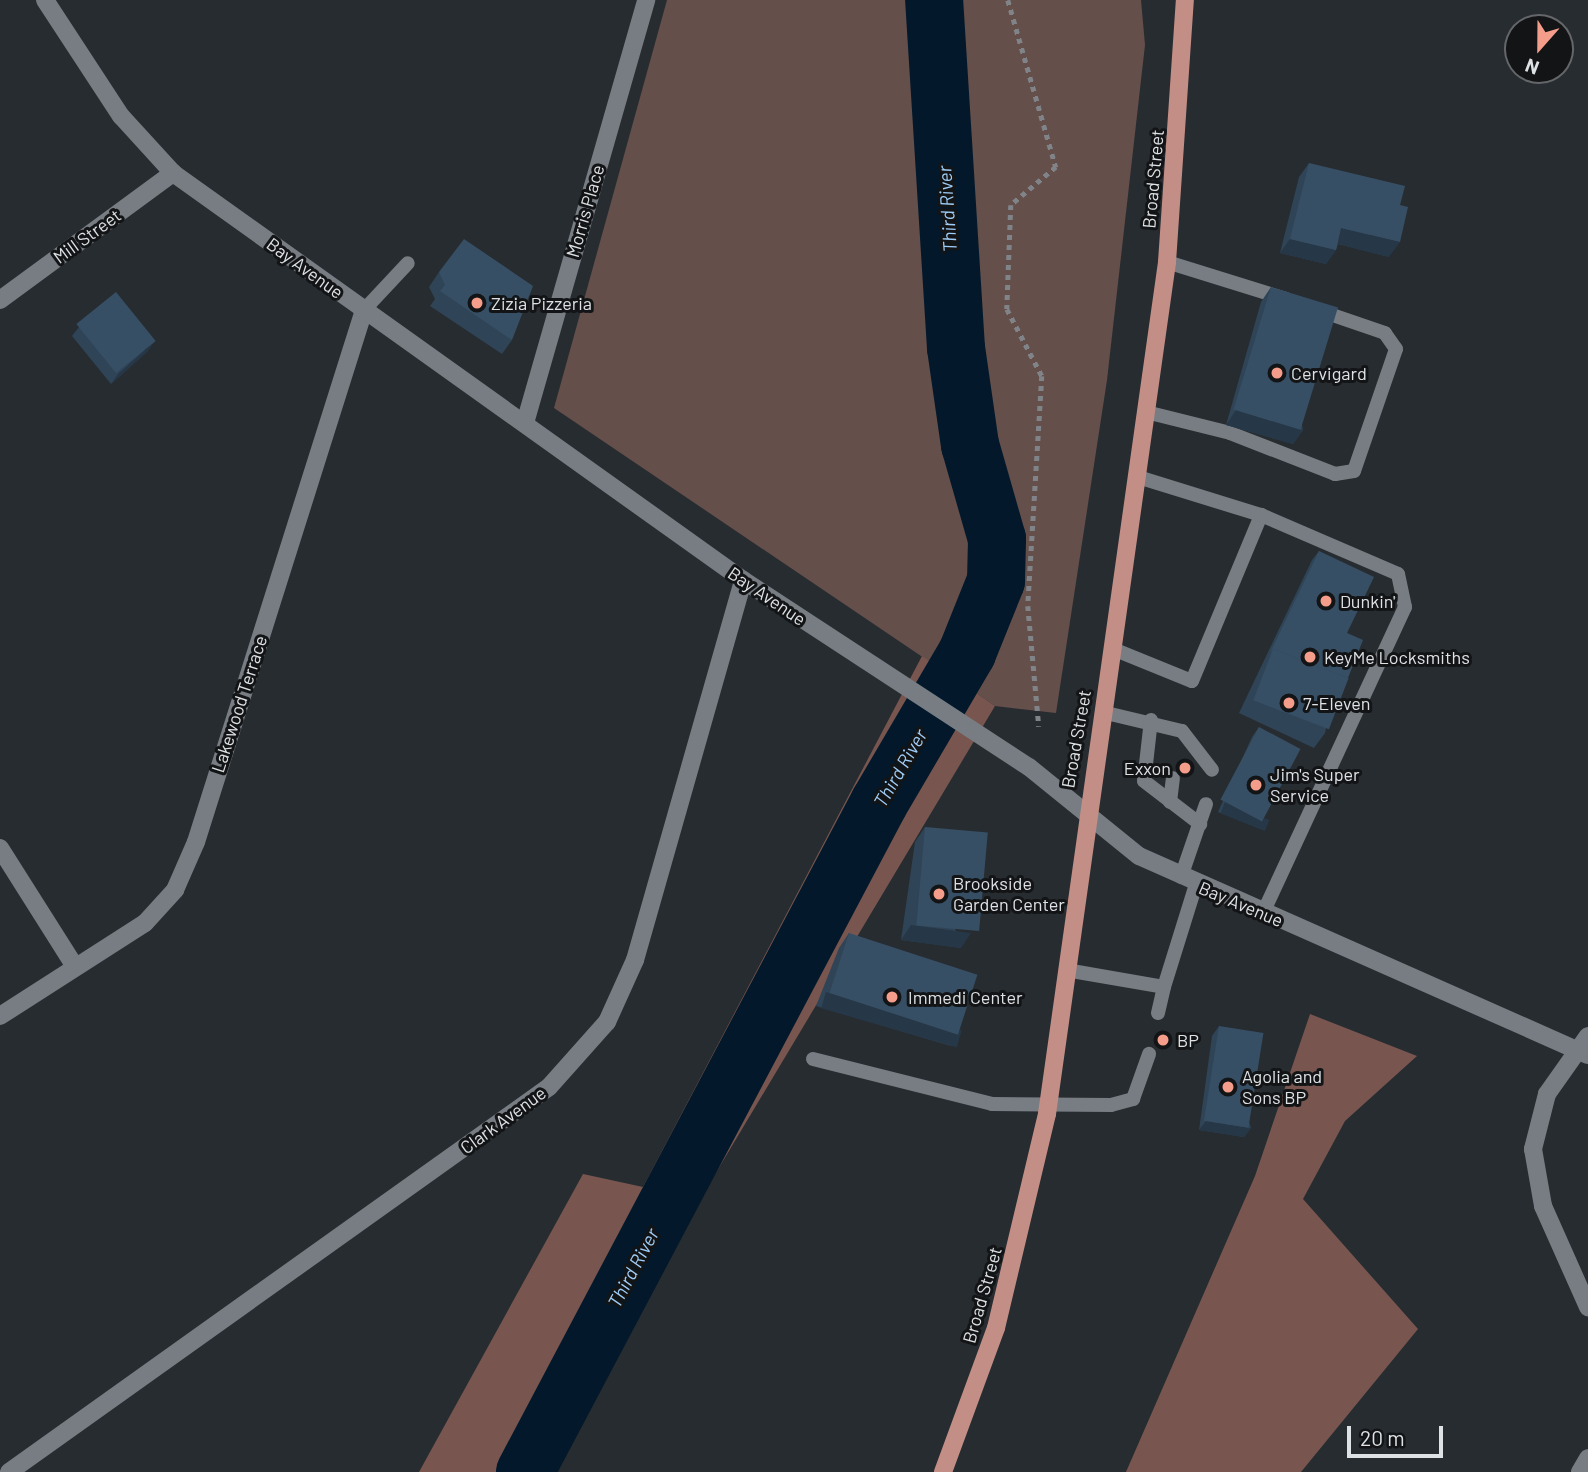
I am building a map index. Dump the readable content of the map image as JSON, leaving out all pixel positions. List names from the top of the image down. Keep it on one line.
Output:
{"streets":{"main road":["Broad Street"],"street":["Morris Place","Mill Street","Bay Avenue","Lakewood Terrace","Clark Avenue"]},"crossings":[["Broad Street","Bay Avenue"],["Morris Place","Bay Avenue"],["Mill Street","Bay Avenue"],["Bay Avenue","Lakewood Terrace"],["Bay Avenue","Clark Avenue"]],"water":["Third River"],"places":["Zizia Pizzeria","Cervigard","Dunkin'","KeyMe Locksmiths","7-Eleven","Exxon","Jim's Super Service","Brookside Garden Center","Immedi Center","BP","Agolia and Sons BP"],"scale_bar":"20 m","north":"bottom"}
